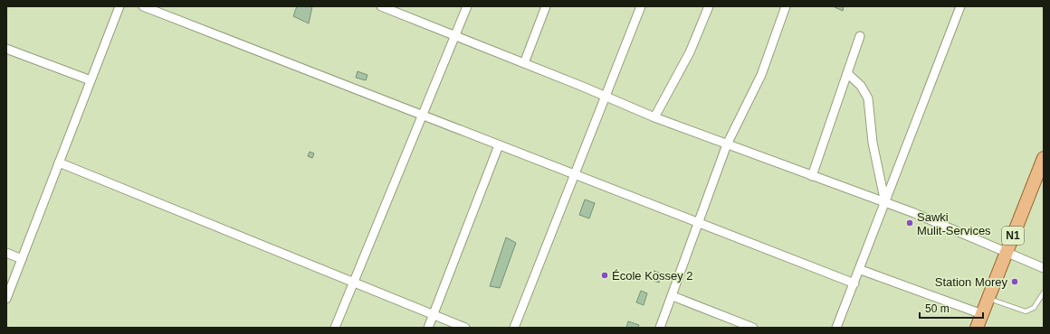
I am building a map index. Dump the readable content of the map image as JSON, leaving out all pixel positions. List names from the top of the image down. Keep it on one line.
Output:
{"streets":{"main road":["N1"]},"places":["Sawki Mulit-Services","École Kossey 2","Station Morey"],"scale_bar":"50 m"}
